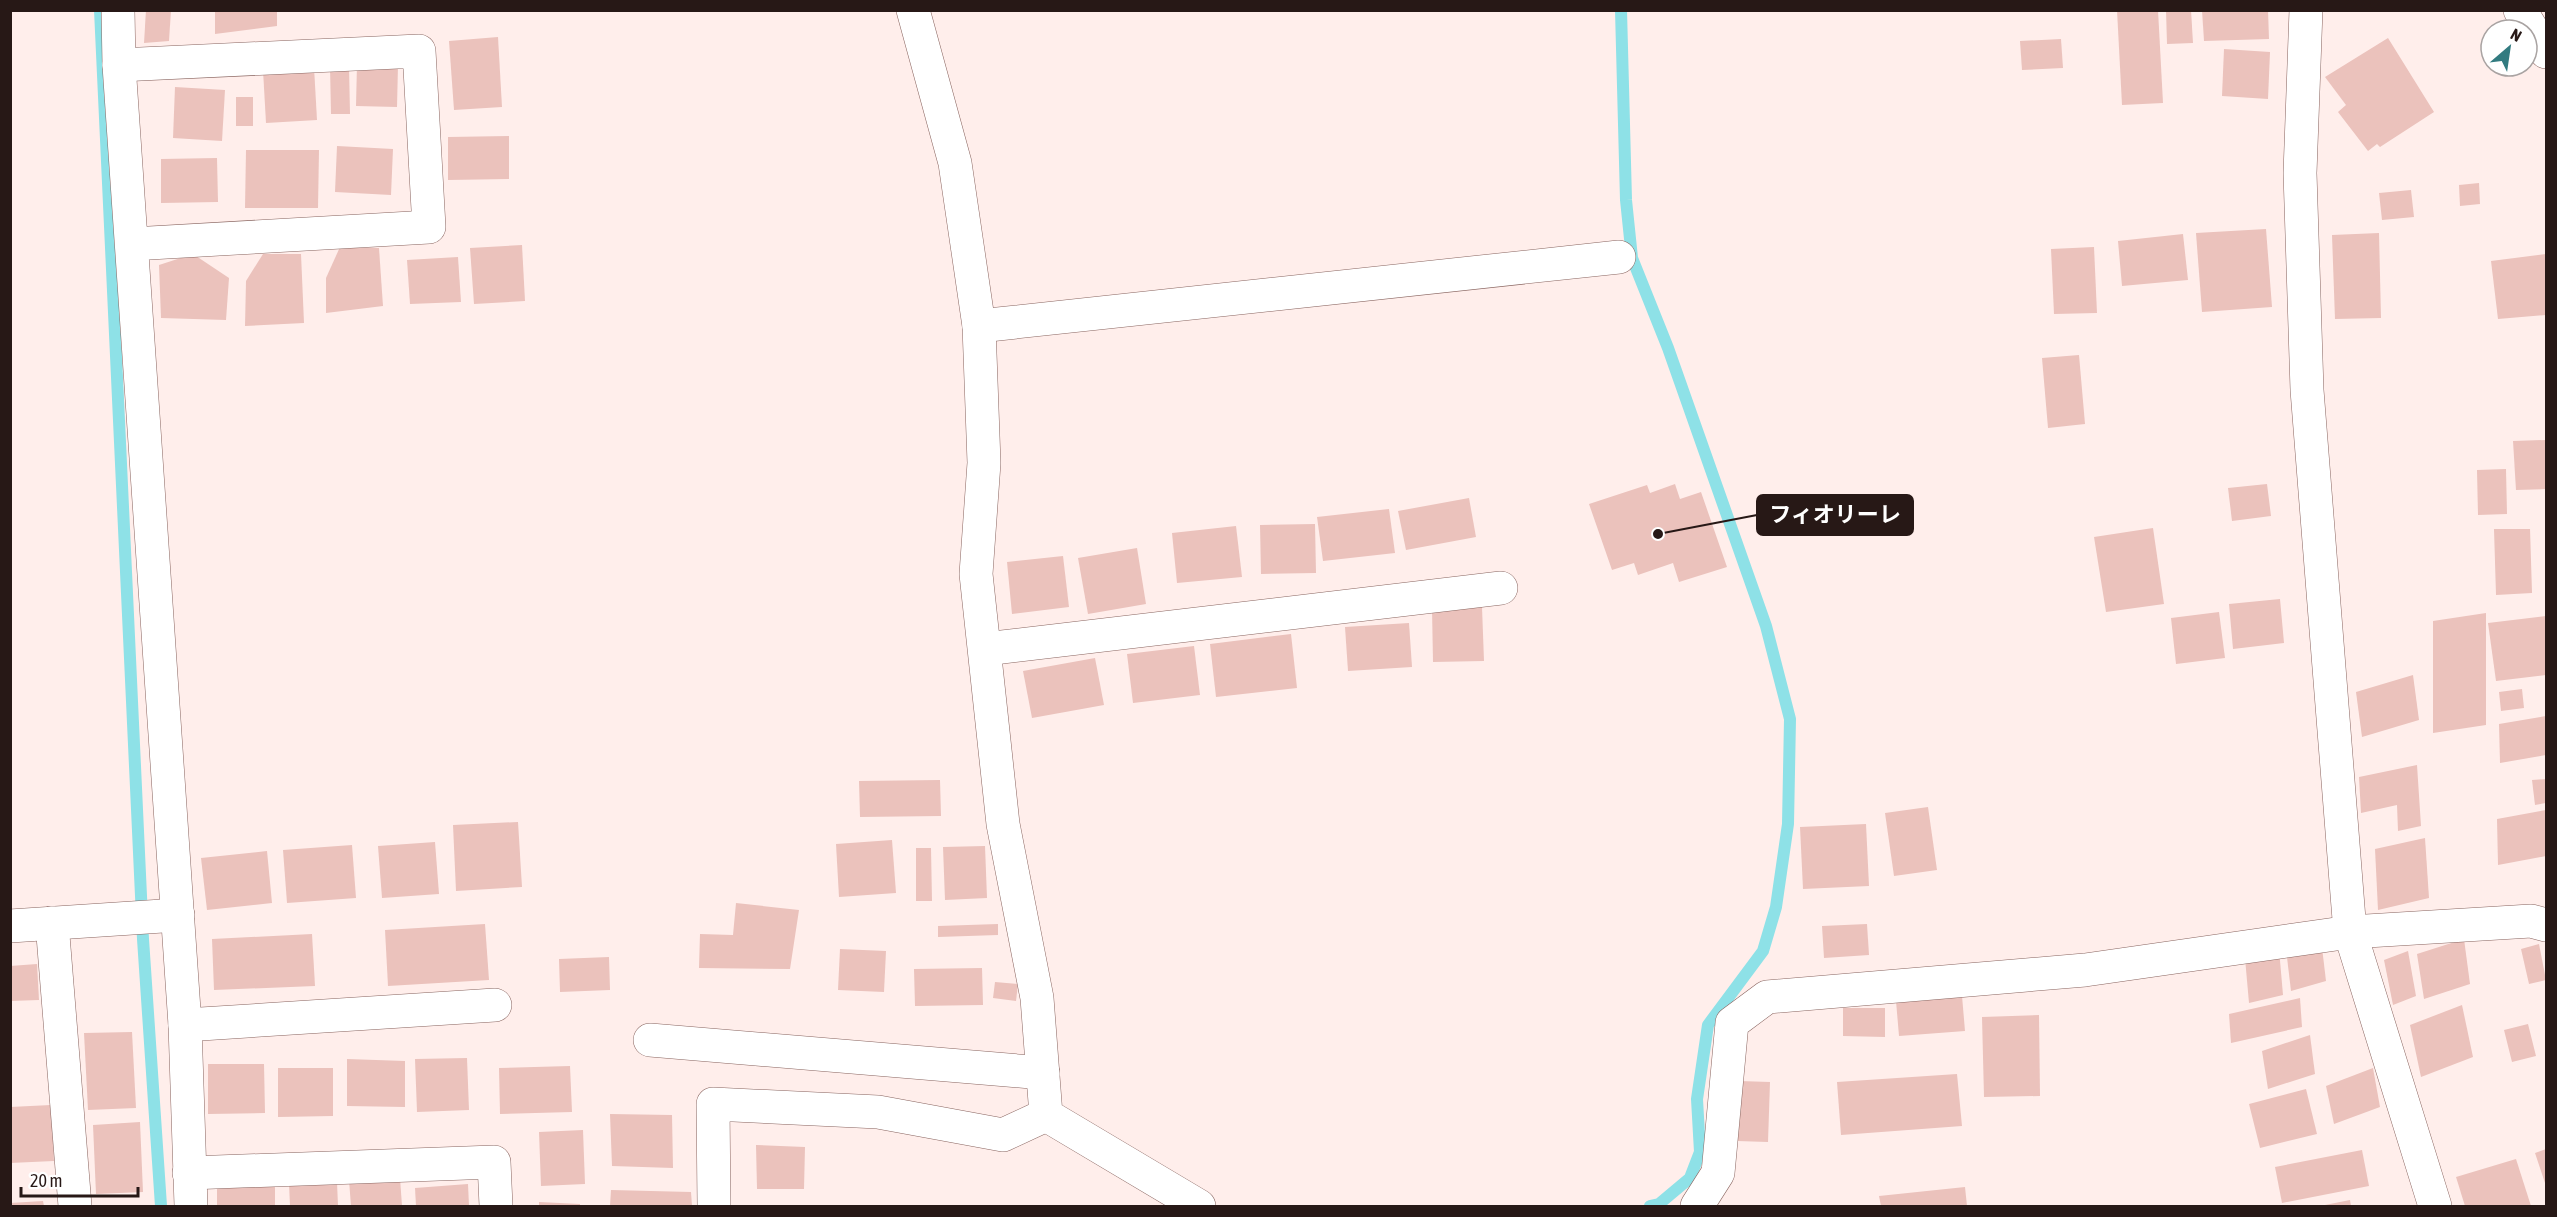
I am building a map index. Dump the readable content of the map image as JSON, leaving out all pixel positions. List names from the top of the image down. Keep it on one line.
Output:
{"places":["フィオリーレ"],"scale_bar":"20 m","north":"top right"}
